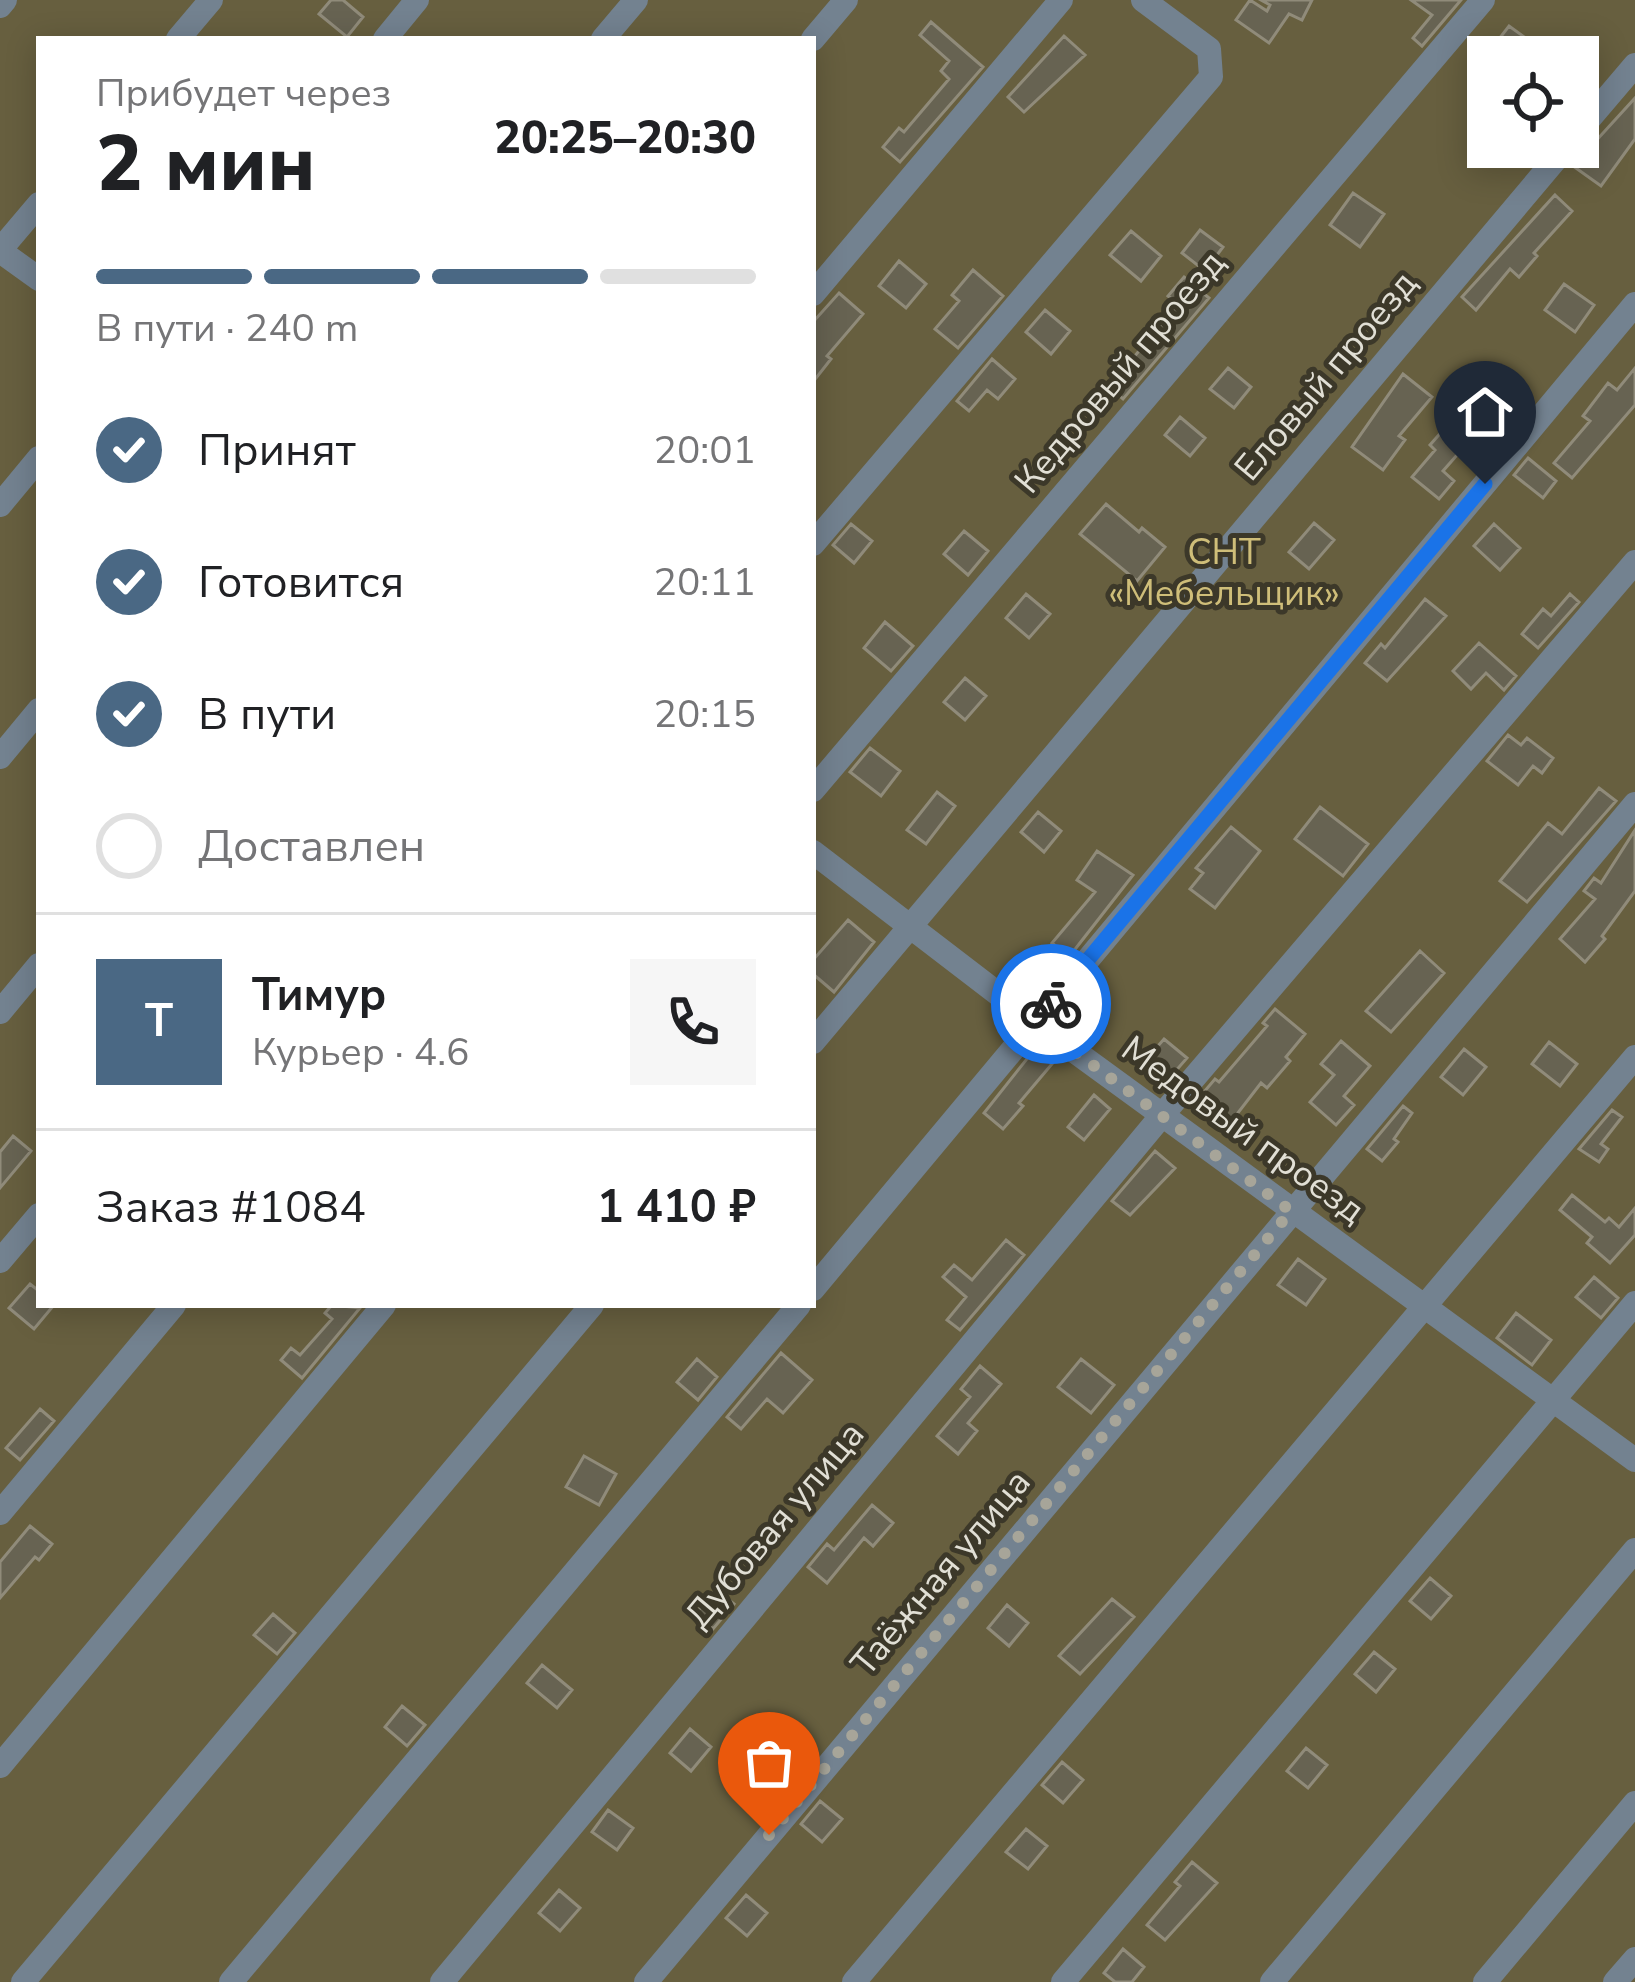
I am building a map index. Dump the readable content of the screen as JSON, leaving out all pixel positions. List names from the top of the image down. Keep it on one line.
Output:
{"streets":{"street":["Кедровый проезд","Еловый проезд","Медовый проезд","Дубовая улица","Таёжная улица"]},"crossings":[["Еловый проезд","Медовый проезд"],["Медовый проезд","Дубовая улица"],["Медовый проезд","Таёжная улица"]],"parks":["СНТ «Мебельщик»"],"page":{"heading":["2 мин","Прибудет через","20:25–20:30"],"panel":["Тимур","Курьер · 4.6","Заказ #1084","1 410 ₽"],"bar":"В пути · 240 m","list":[["Принят","20:01"],["Готовится","20:11"],["В пути","20:15"],"Доставлен"],"round":"Т"}}
